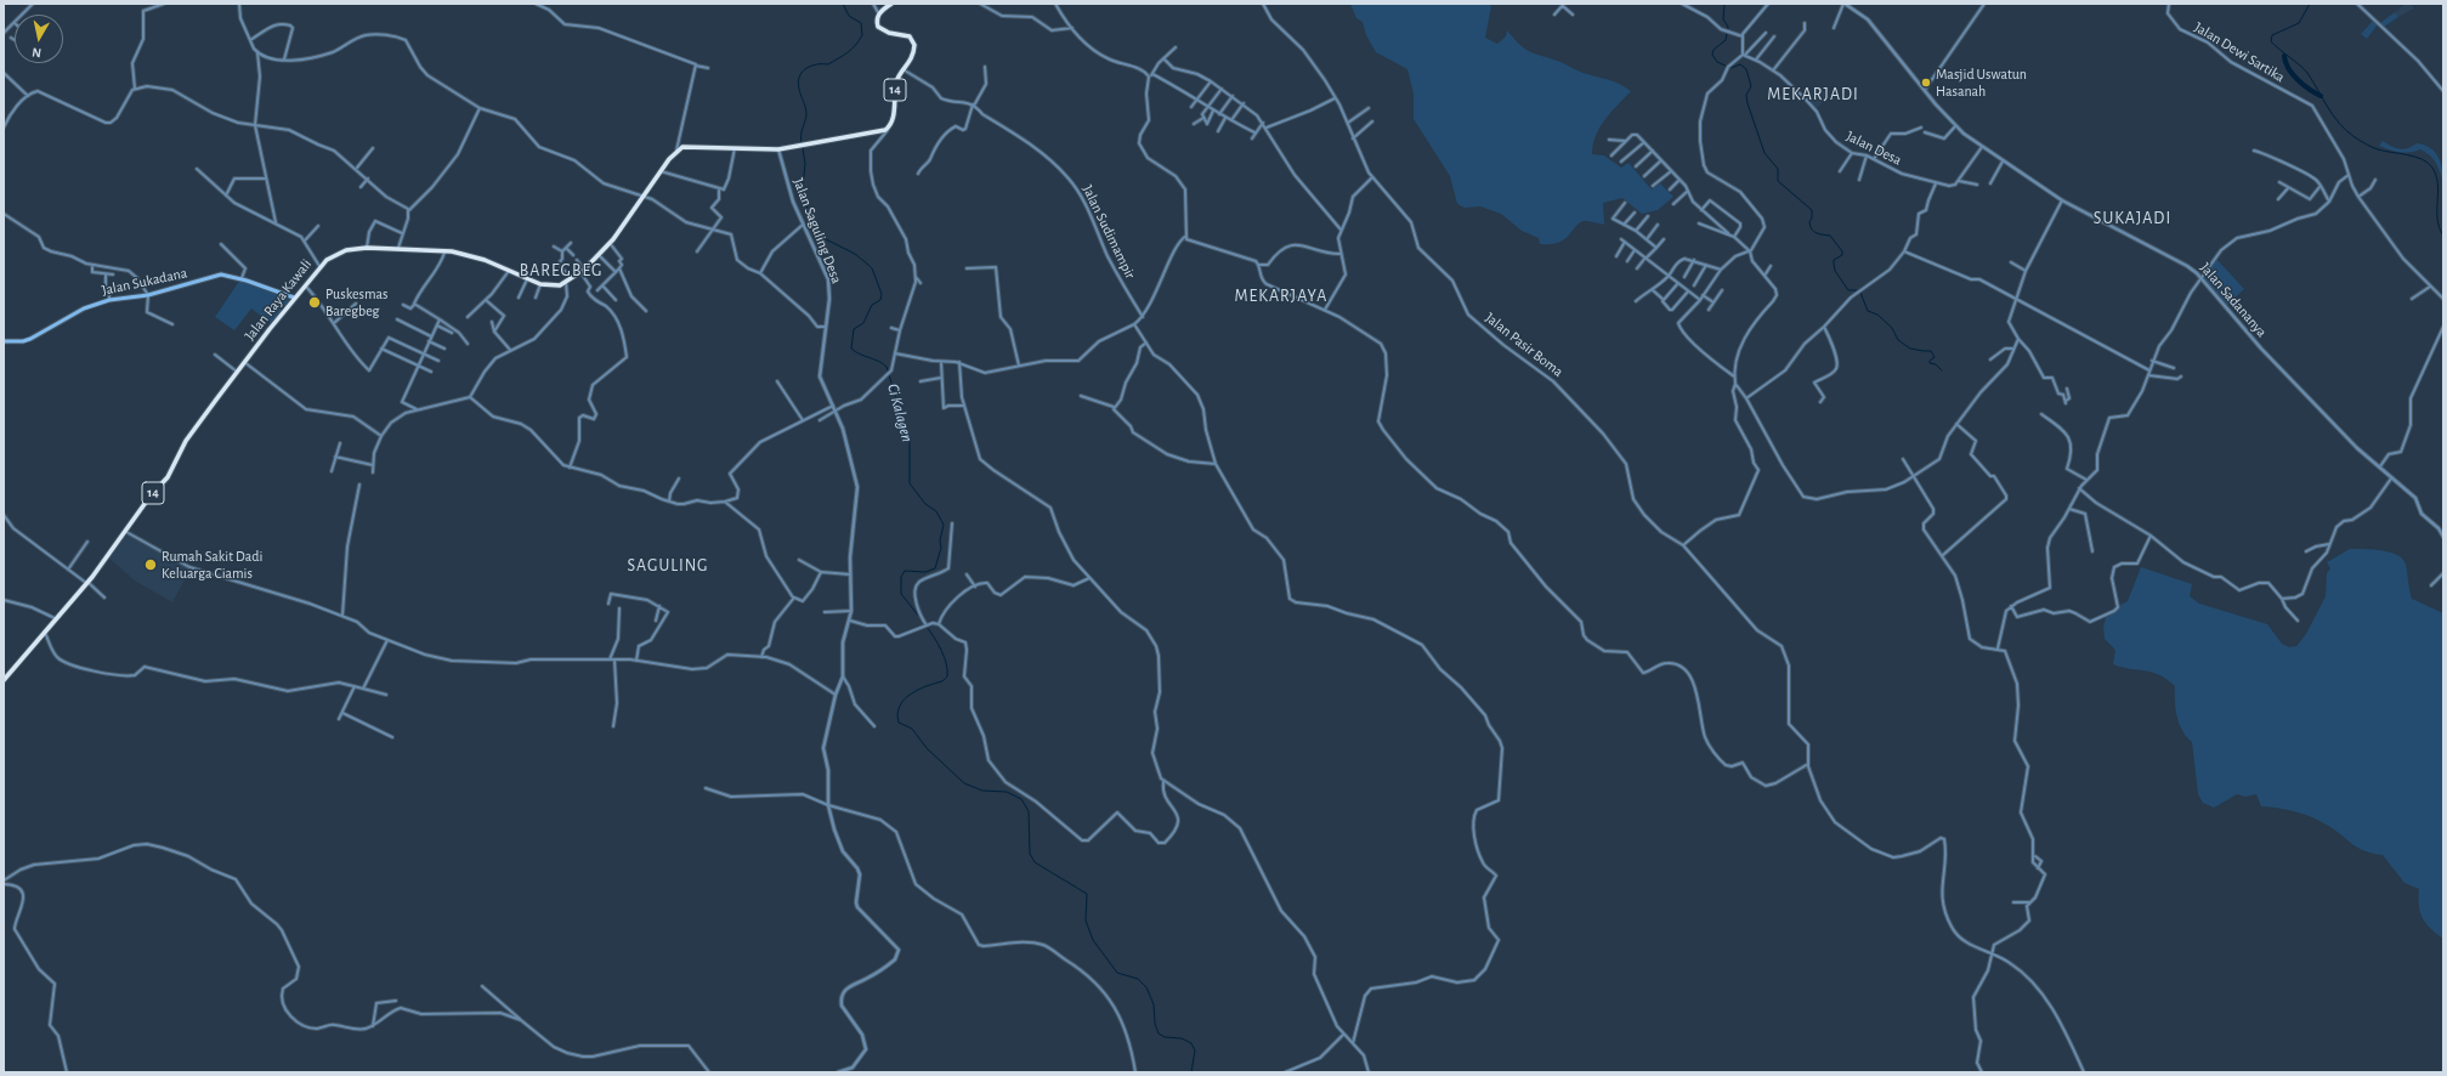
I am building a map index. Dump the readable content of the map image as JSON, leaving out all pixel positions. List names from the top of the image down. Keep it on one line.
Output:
{"streets":{"highway":["14","Jalan Raya Kawali"],"main road":["Jalan Sukadana"],"street":["Jalan Dewi Sartika","Jalan Desa","Jalan Saguling Desa","Jalan Sudimampir","Jalan Sadananya","Jalan Pasir Boma"]},"crossings":[["14","Jalan Saguling Desa"],["14","Jalan Sudimampir"],["Jalan Sukadana","Jalan Raya Kawali"]],"districts":["MEKARJADI","SUKAJADI","BAREGBEG","MEKARJAYA","SAGULING"],"water":["Ci Kalagen"],"places":["Masjid Uswatun Hasanah","Puskesmas Baregbeg","Rumah Sakit Dadi Keluarga Ciamis"],"north":"bottom"}
